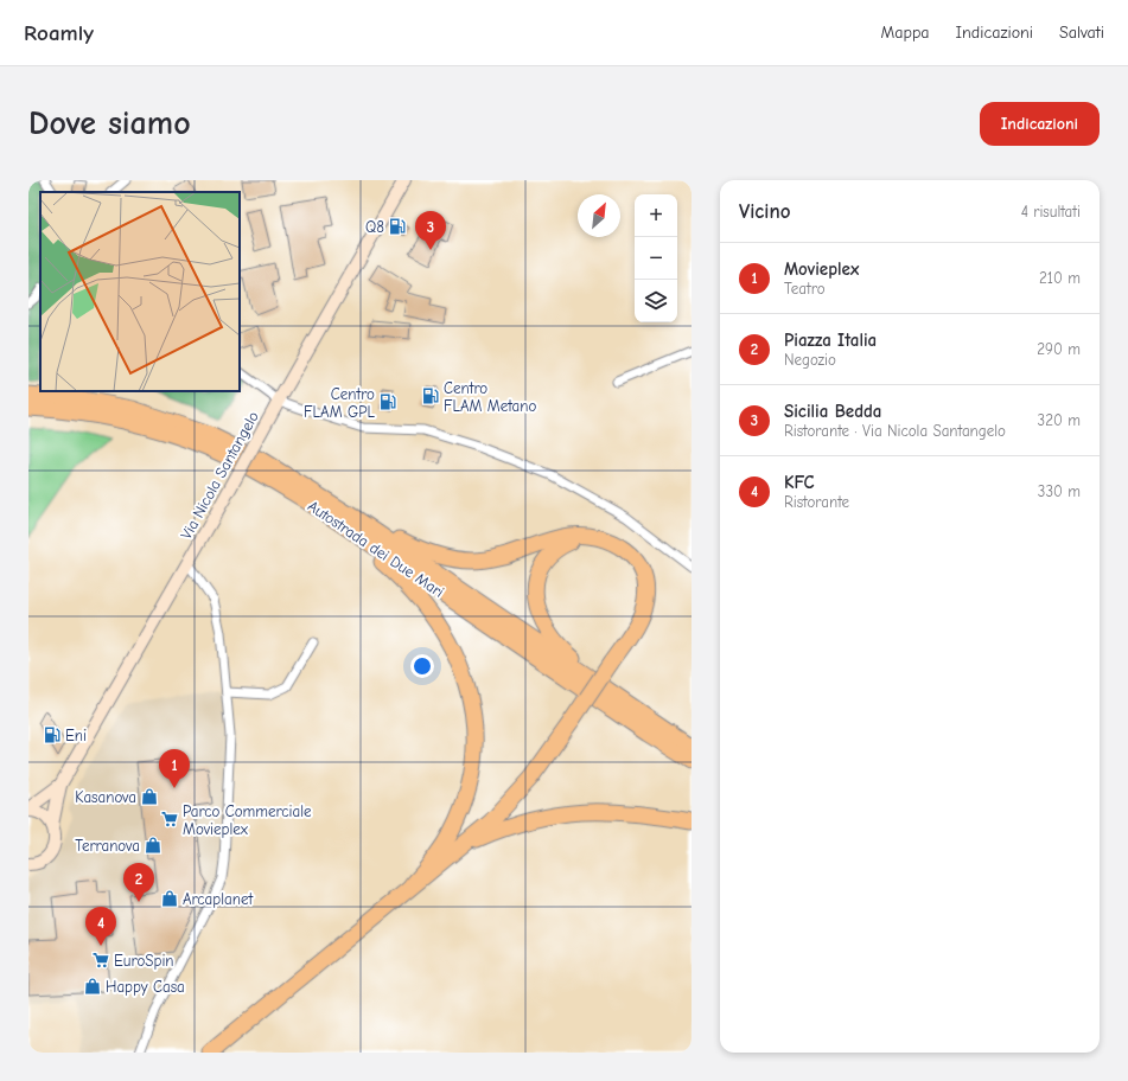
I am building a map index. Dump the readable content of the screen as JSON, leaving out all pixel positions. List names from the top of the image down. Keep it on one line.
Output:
{"streets":{"highway":["Autostrada dei Due Mari"],"main road":["Via Nicola Santangelo"]},"places":{"fuel station":["Q8","Centro FLAM Metano","Centro FLAM GPL","Eni"],"shop":["Kasanova","Terranova","Arcaplanet","Happy Casa"],"supermarket":["Parco Commerciale Movieplex","EuroSpin"]},"north":"top right","page":{"header":"Roamly","nav":["Mappa","Indicazioni","Salvati"],"buttons":"Indicazioni","title":"Dove siamo","heading":["Vicino","4 risultati"],"map_buttons":["+","−"],"pins":["3","1","2","4"],"list":[{"mark":"1","name":"Movieplex","note":"Teatro","value":"210 m"},{"mark":"2","name":"Piazza Italia","note":"Negozio","value":"290 m"},{"mark":"3","name":"Sicilia Bedda","note":"Ristorante · Via Nicola Santangelo","value":"320 m"},{"mark":"4","name":"KFC","note":"Ristorante","value":"330 m"}]}}
